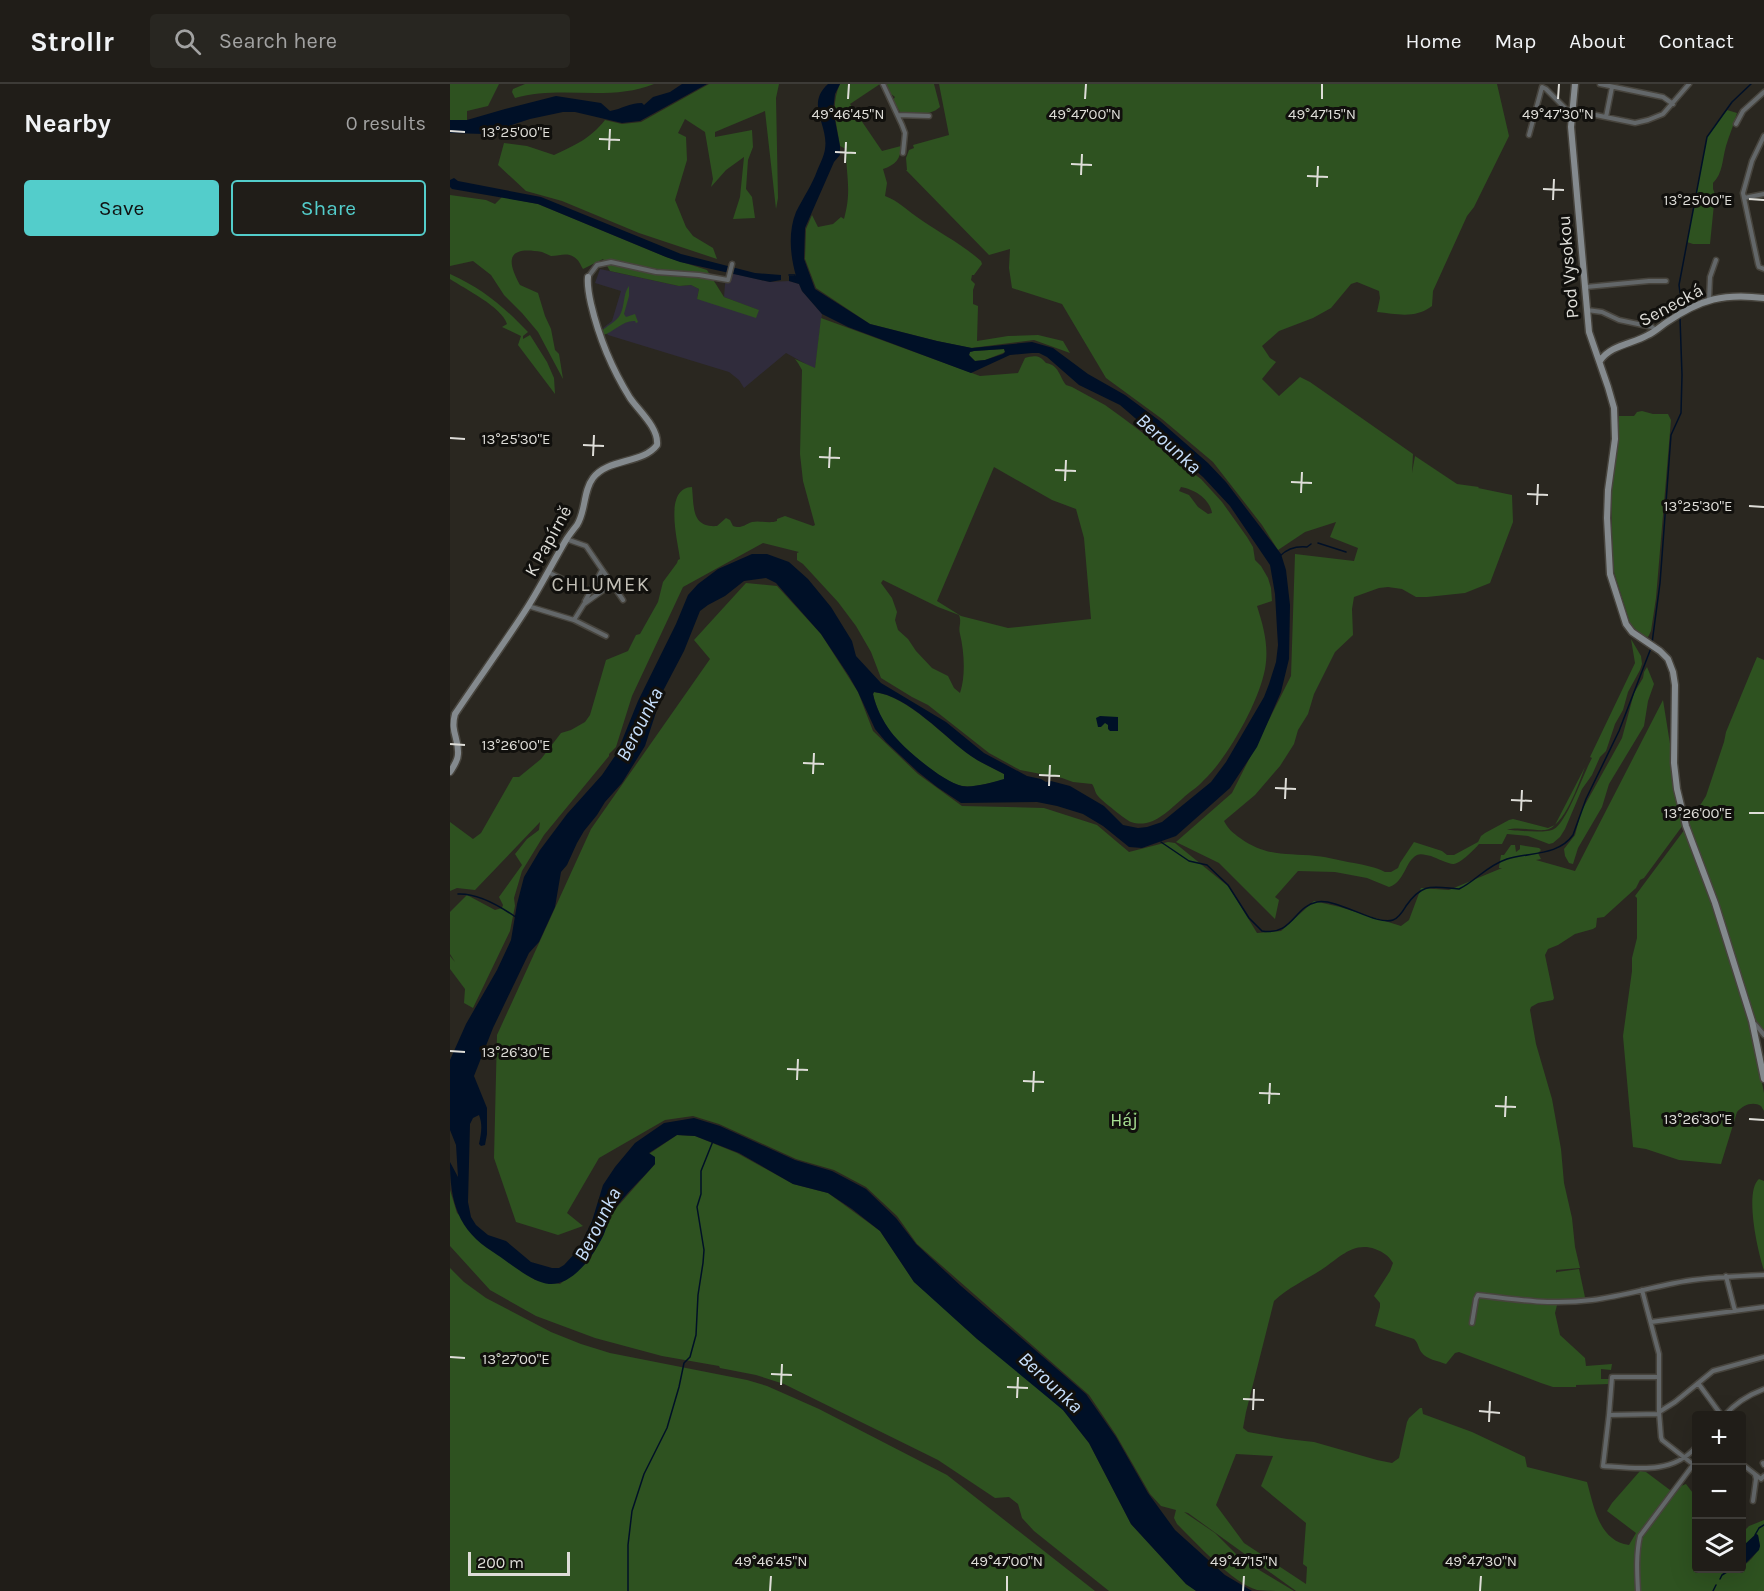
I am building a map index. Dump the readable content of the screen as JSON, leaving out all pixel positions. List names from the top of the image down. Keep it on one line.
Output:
{"streets":{"street":["Pod Vysokou","Senecká","K Papírně"]},"crossings":[["Pod Vysokou","Senecká"]],"districts":["CHLUMEK"],"water":["Berounka"],"parks":["Háj"],"scale_bar":"200 m","page":{"header":"Strollr","search":"Search here","nav":["Home","Map","About","Contact"],"heading":["Nearby","0 results"],"buttons":["Save","Share"],"map_buttons":["+","−"],"scale":"200 m"},"coordinates":["49°46'45\"N","49°47'00\"N","49°47'15\"N","49°47'30\"N","13°25'00\"E","13°25'30\"E","13°26'00\"E","13°26'30\"E","13°27'00\"E"]}
